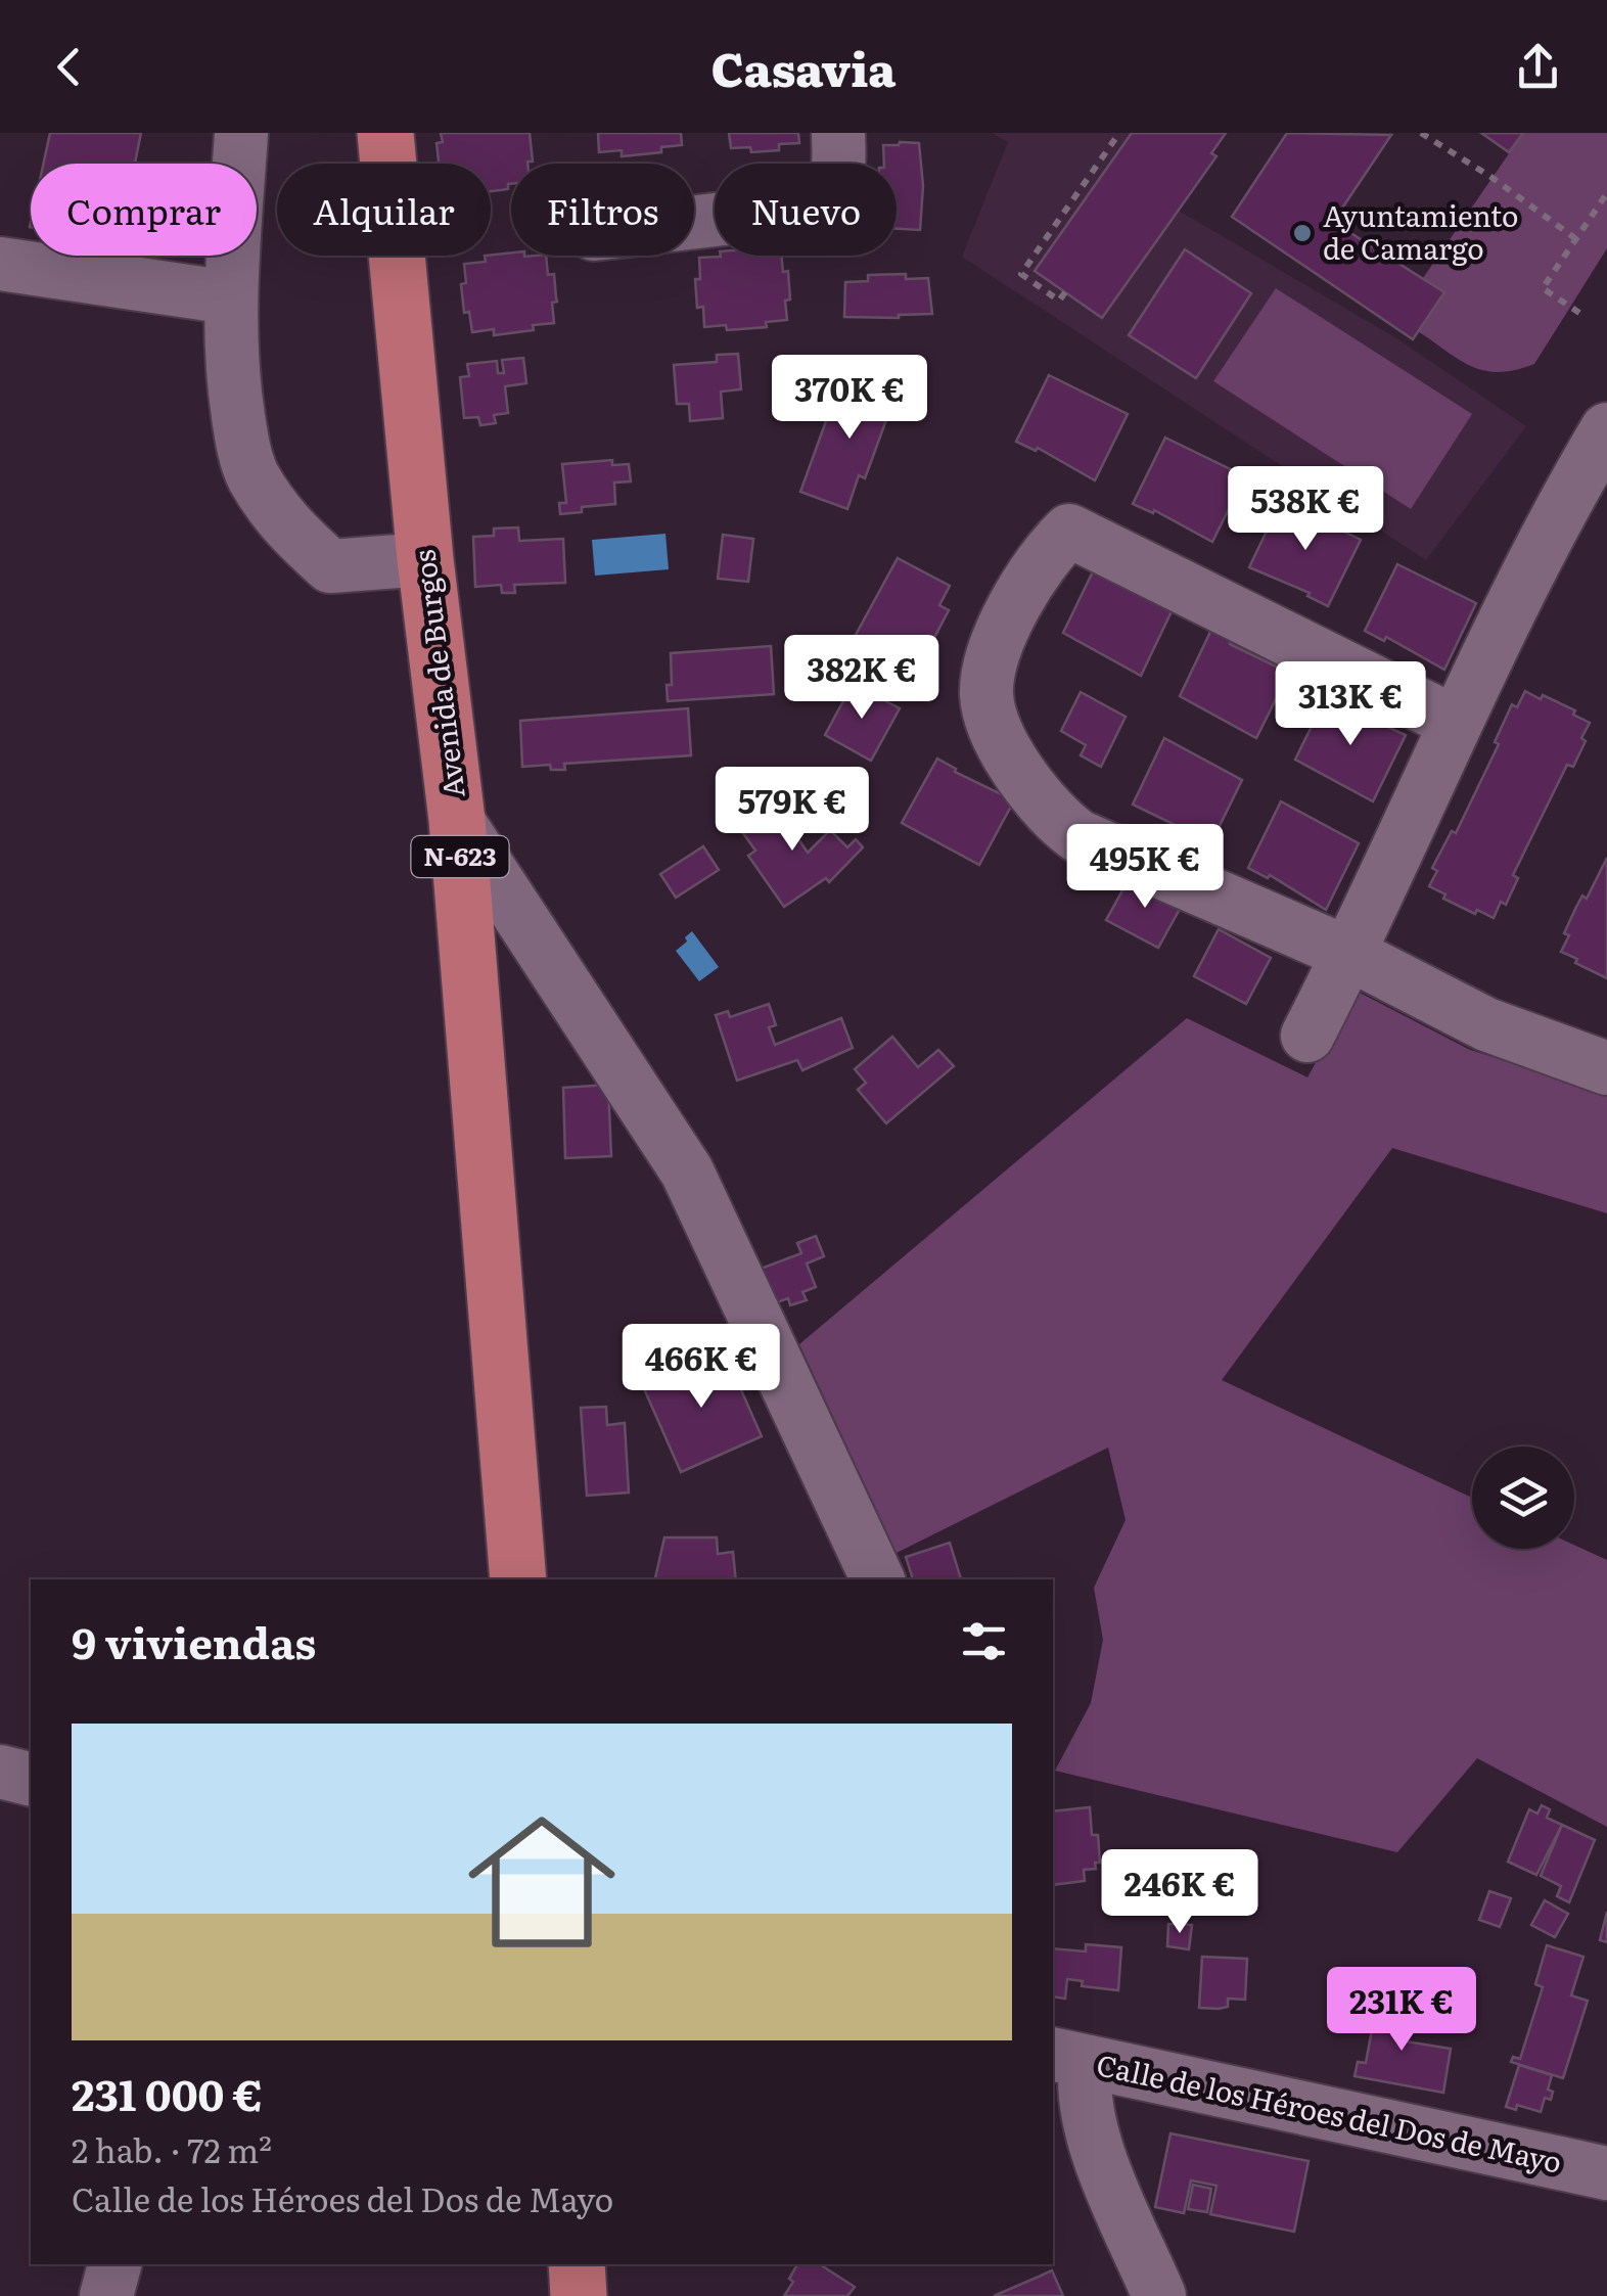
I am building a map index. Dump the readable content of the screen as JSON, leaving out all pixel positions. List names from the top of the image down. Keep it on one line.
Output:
{"streets":{"highway":["Avenida de Burgos","N-623"],"street":["Calle de los Héroes del Dos de Mayo"]},"places":["Ayuntamiento de Camargo"],"page":{"header":"Casavia","chip":["Comprar","Alquilar","Filtros","Nuevo"],"price":["370K €","538K €","382K €","313K €","579K €","495K €","466K €","246K €","231K €"],"heading":"9 viviendas","list":[{"name":"231 000 €","note":"2 hab. · 72 m² · Calle de los Héroes del Dos de Mayo"}]}}
